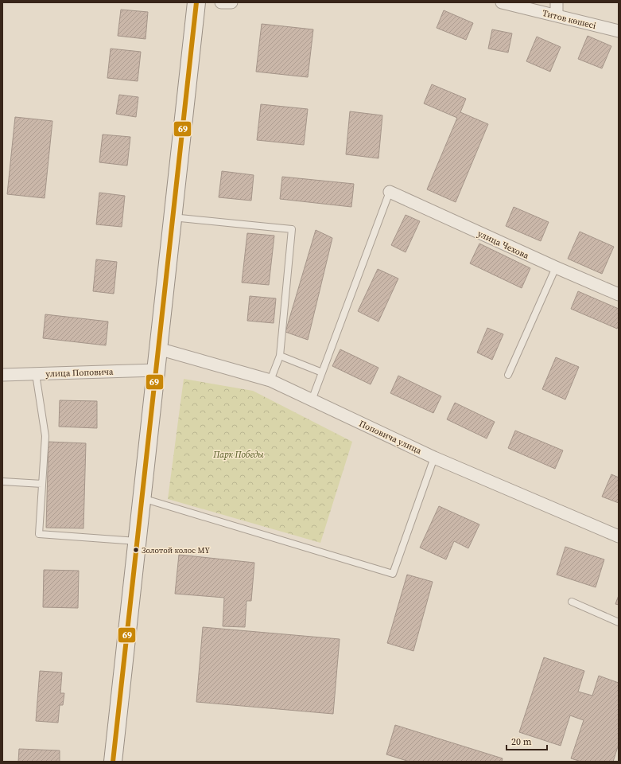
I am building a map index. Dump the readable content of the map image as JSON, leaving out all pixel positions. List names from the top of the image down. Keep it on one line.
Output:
{"streets":{"street":["Титов көшесі","улица Чехова","улица Поповича","Поповича улица"]},"parks":["Парк Победы"],"places":["Золотой колос МҮ"],"lines":["transit line 69"],"scale_bar":"20 m"}
